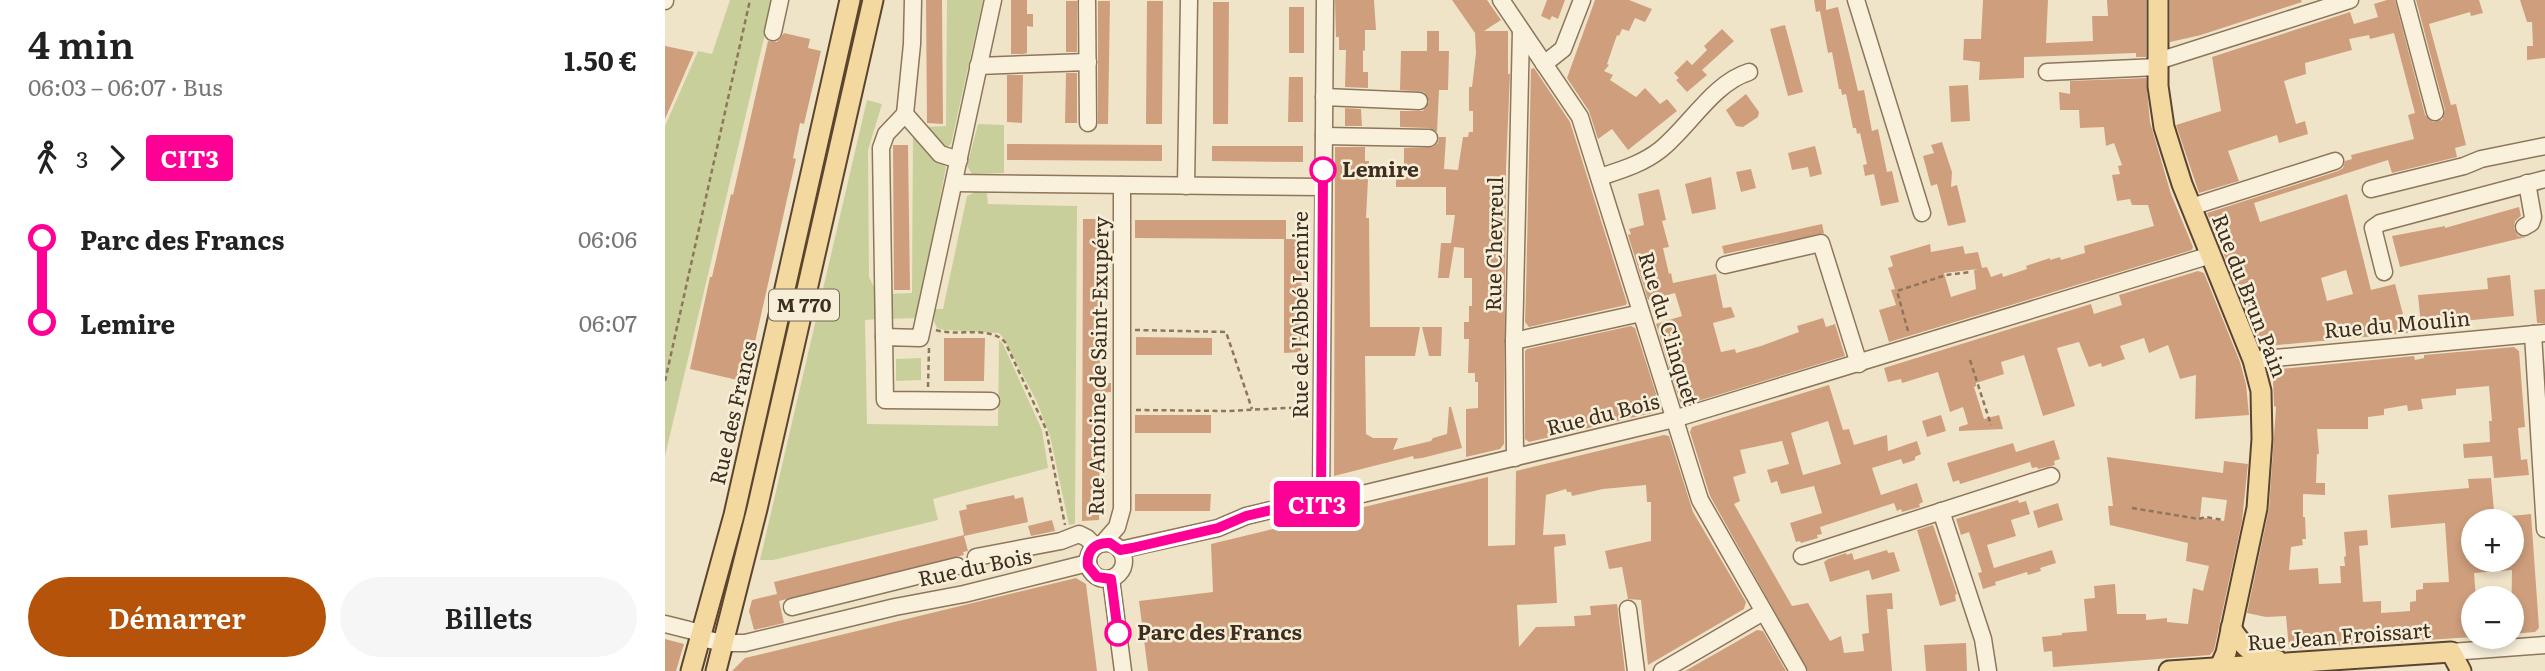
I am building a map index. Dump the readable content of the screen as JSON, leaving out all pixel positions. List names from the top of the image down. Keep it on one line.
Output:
{"streets":{"main road":["Rue du Brun Pain","M 770","Rue des Francs","Rue Jean Froissart"],"street":["Rue Chevreul","Rue de l'Abbé Lemire","Rue du Moulin","Rue du Clinquet","Rue Antoine de Saint-Exupéry","Rue du Bois"]},"crossings":[["Rue Chevreul","Rue du Clinquet"],["Rue Chevreul","Rue du Bois"],["Rue du Brun Pain","Rue du Moulin"],["Rue du Brun Pain","Rue du Bois"],["Rue du Brun Pain","Rue Jean Froissart"],["Rue de l'Abbé Lemire","Rue du Bois"],["Rue du Clinquet","Rue du Bois"],["Rue Antoine de Saint-Exupéry","Rue du Bois"],["Rue des Francs","Rue du Bois"]],"places":["Lemire","Parc des Francs"],"lines":["bus line CIT3"],"page":{"heading":["4 min","06:03 – 06:07 · Bus","1.50 €"],"on_map":"CIT3","legs":["3","CIT3"],"list":[{"name":"Parc des Francs","value":"06:06"},{"name":"Lemire","value":"06:07"}],"map_buttons":["+","−"],"buttons":["Démarrer","Billets"]}}
